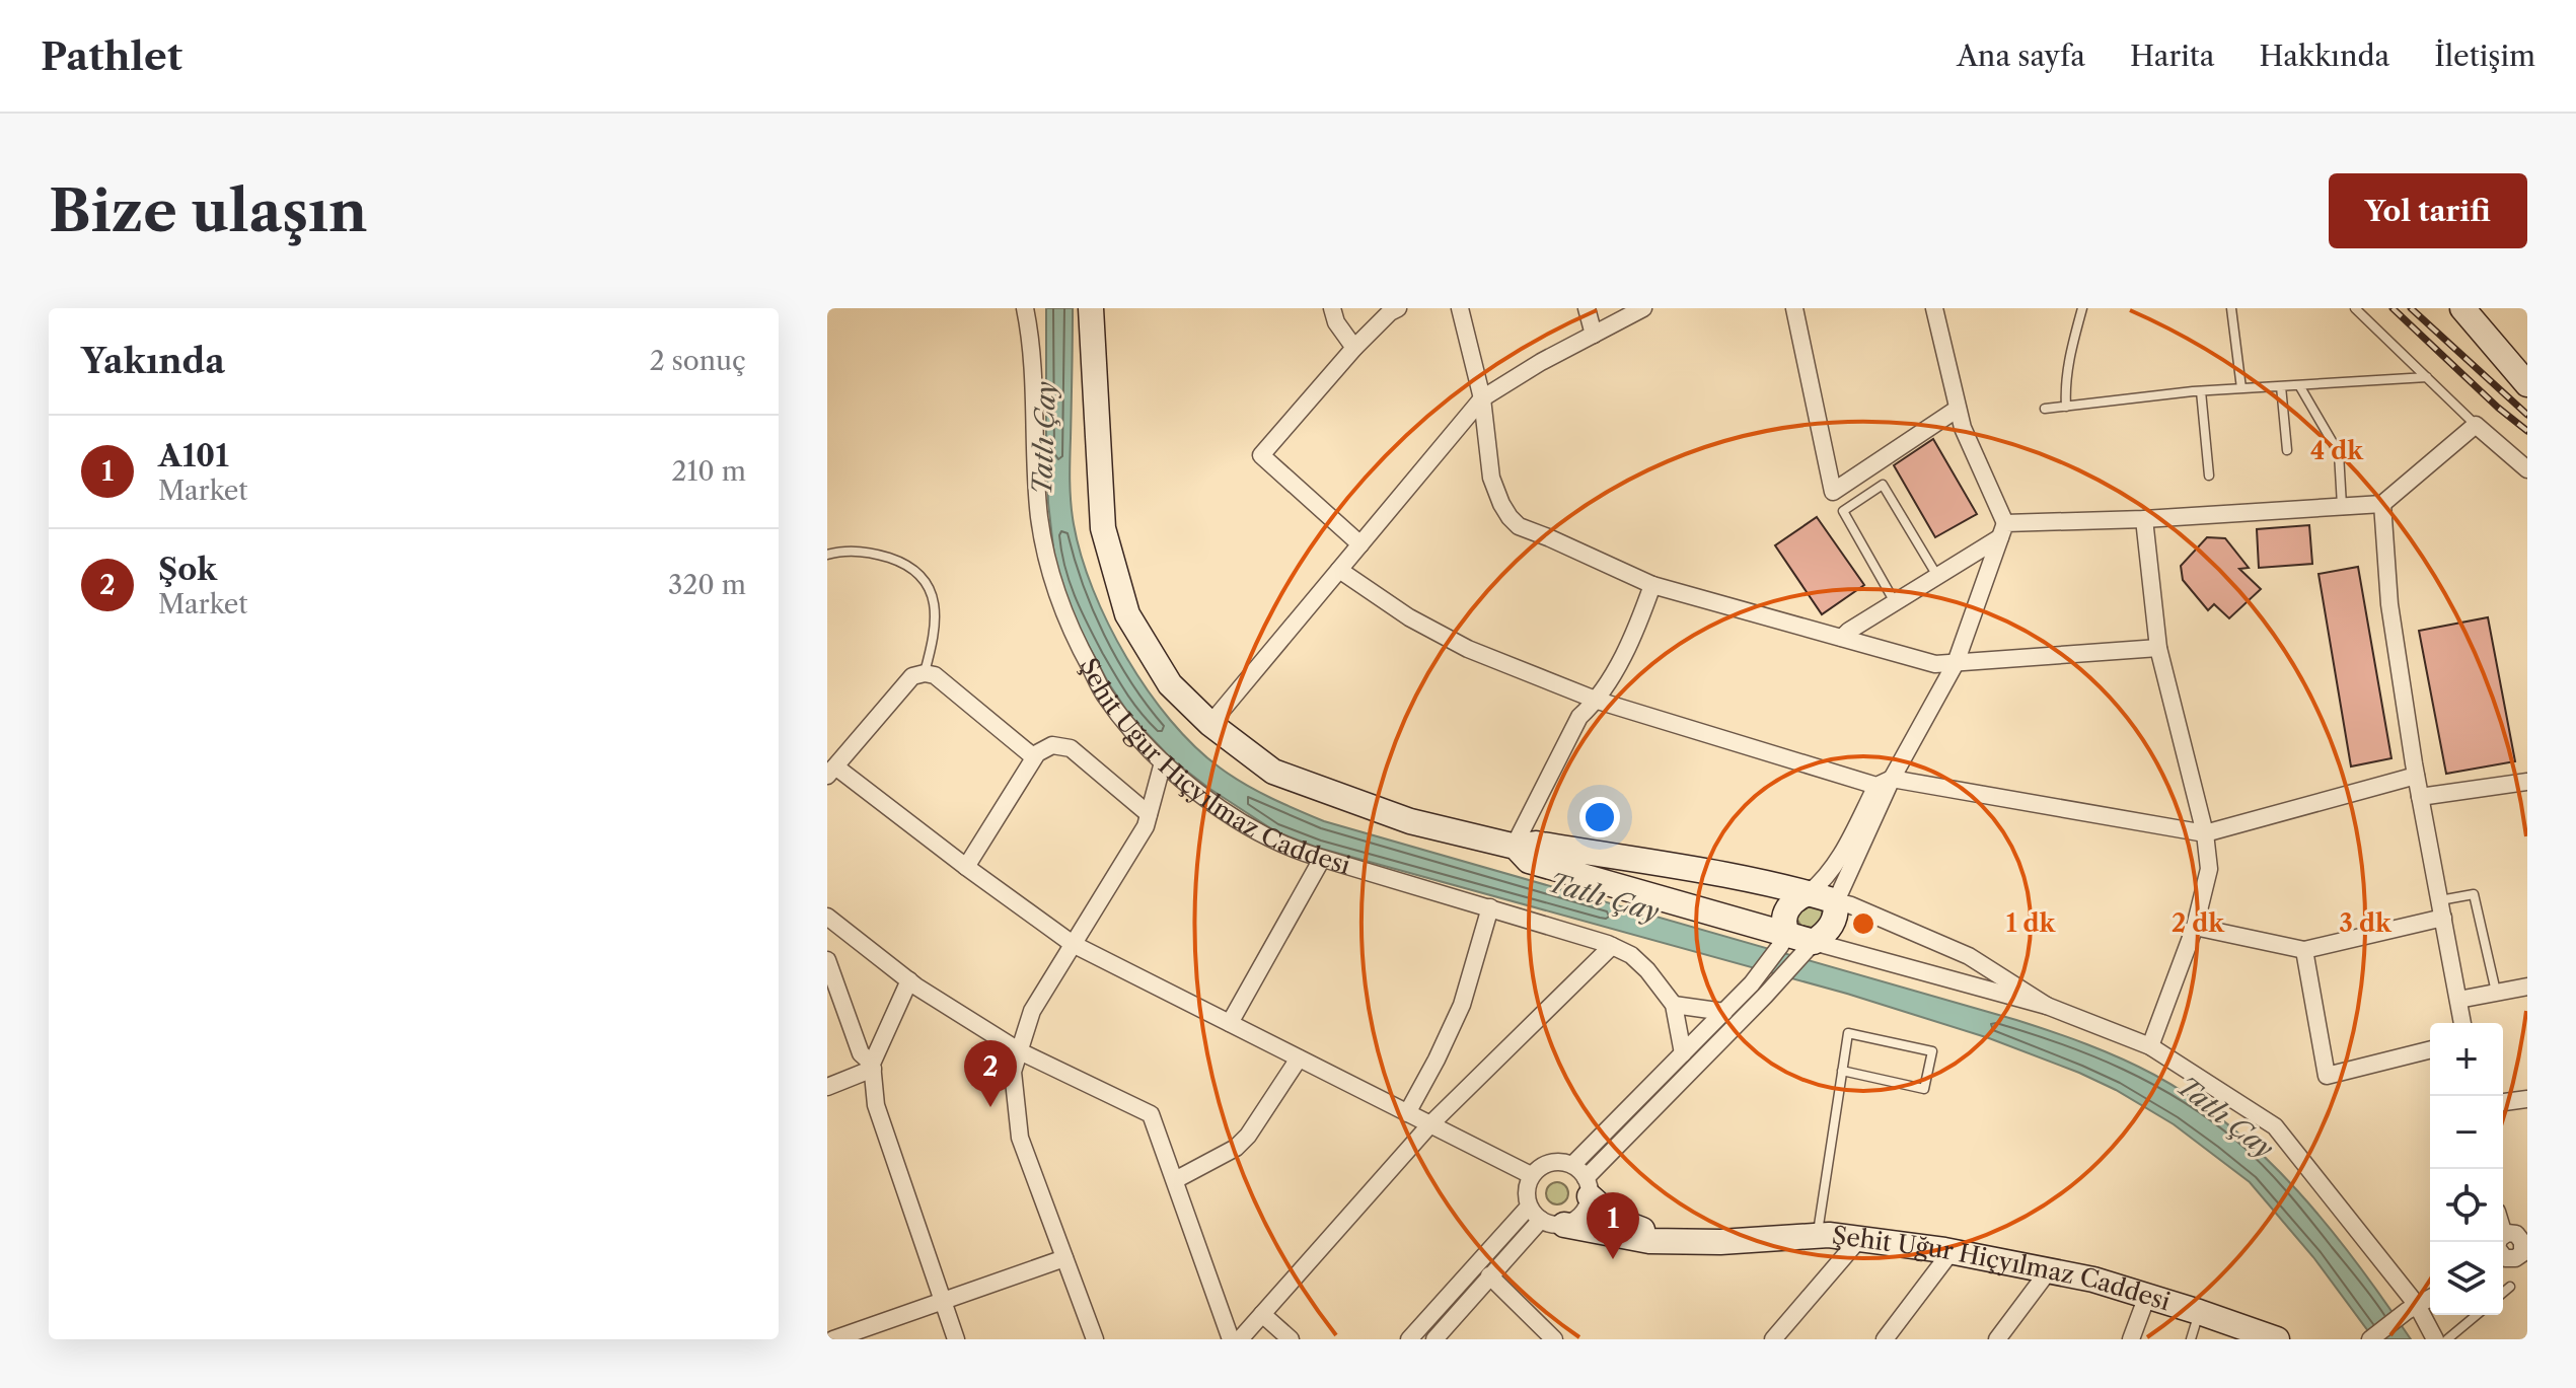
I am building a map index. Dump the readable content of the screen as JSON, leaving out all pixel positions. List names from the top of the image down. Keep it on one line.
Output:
{"streets":{"street":["Şehit Uğur Hiçyılmaz Caddesi"]},"water":["Tatlı Çay"],"page":{"header":"Pathlet","nav":["Ana sayfa","Harita","Hakkında","İletişim"],"buttons":"Yol tarifi","title":"Bize ulaşın","heading":["Yakında","2 sonuç"],"list":[{"mark":"1","name":"A101","note":"Market","value":"210 m"},{"mark":"2","name":"Şok","note":"Market","value":"320 m"}],"map_buttons":["+","−"],"pins":["2","1"]},"rings":["4 dk","1 dk","2 dk","3 dk"]}
